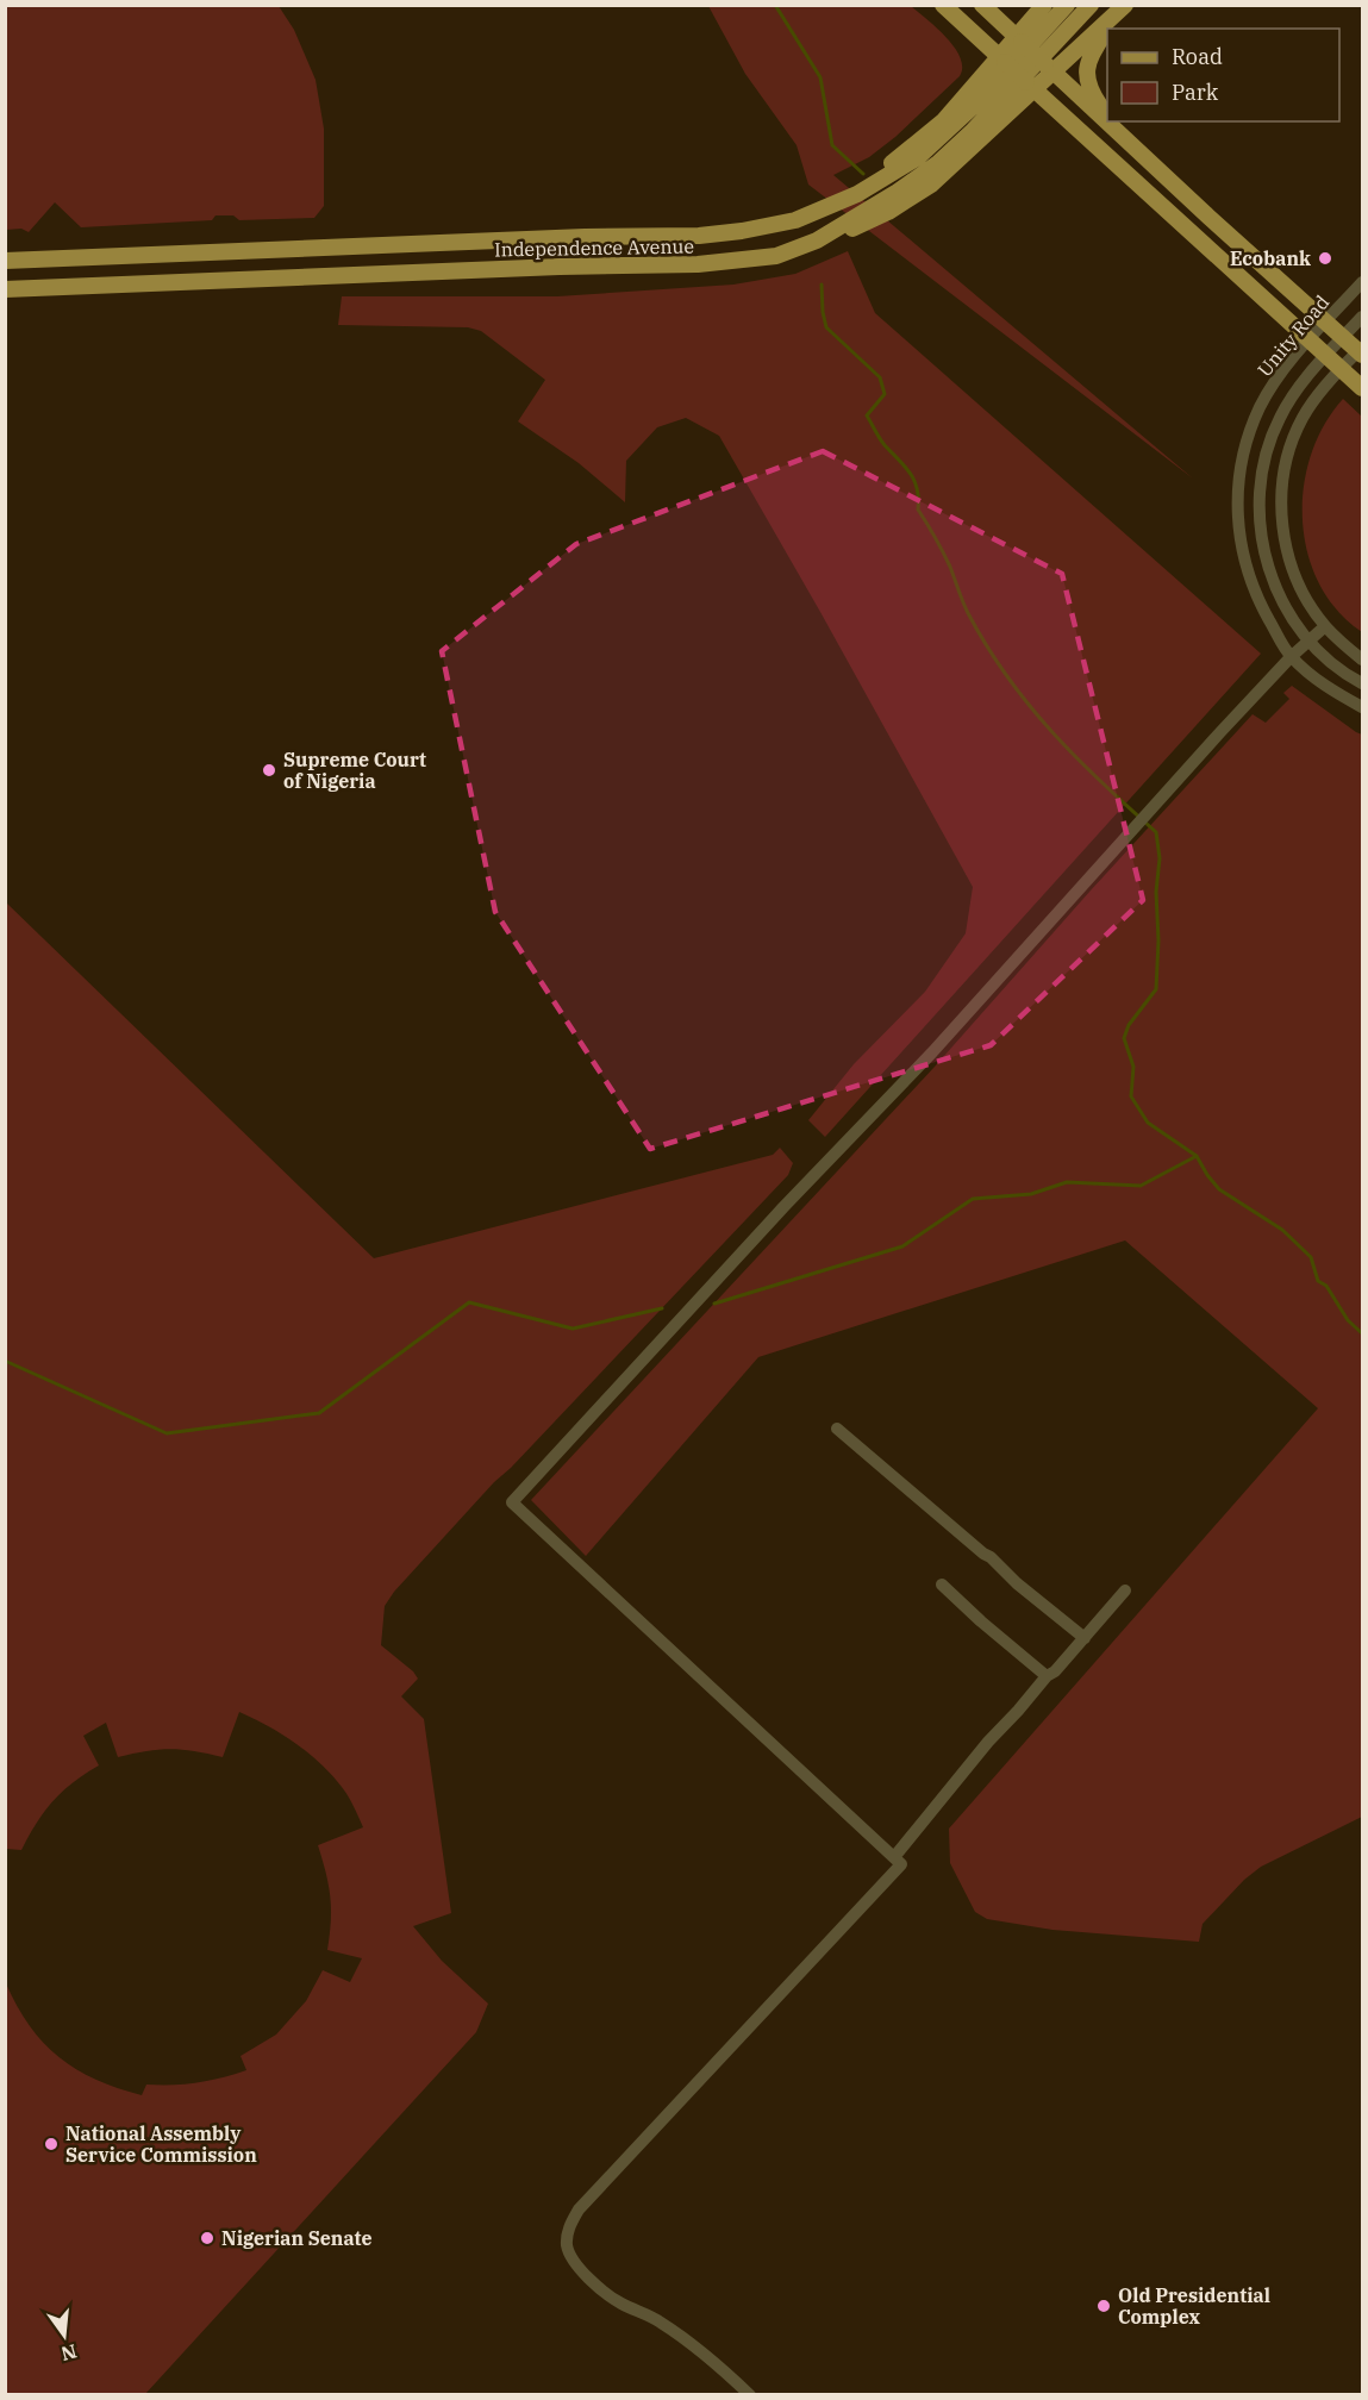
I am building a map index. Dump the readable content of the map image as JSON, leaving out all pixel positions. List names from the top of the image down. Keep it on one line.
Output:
{"streets":{"main road":["Independence Avenue"],"street":["Unity Road"]},"places":["Ecobank","Supreme Court of Nigeria","National Assembly Service Commission","Nigerian Senate","Old Presidential Complex"],"legend":["Road","Park"],"north":"bottom"}
